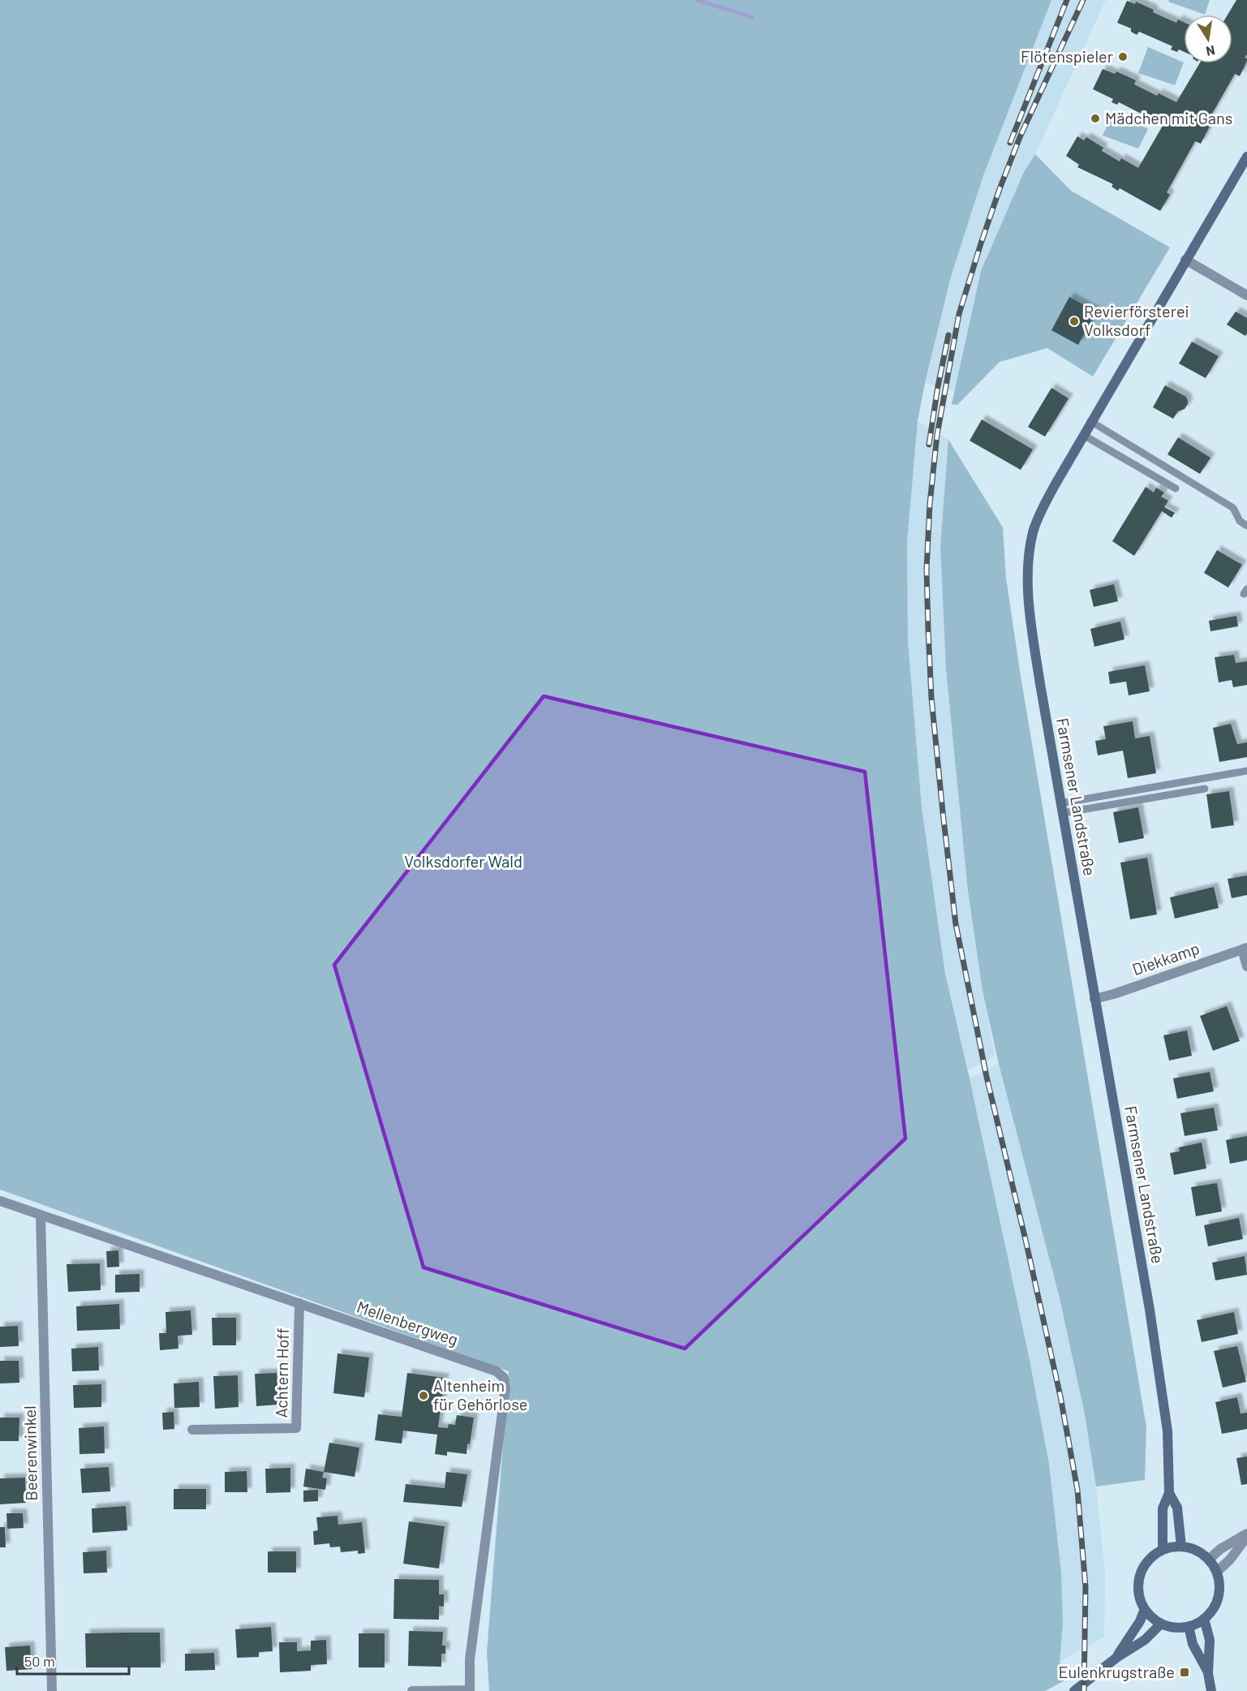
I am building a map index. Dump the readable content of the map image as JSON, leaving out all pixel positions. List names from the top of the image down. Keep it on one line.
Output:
{"streets":{"main road":["Farmsener Landstraße"],"street":["Diekkamp","Mellenbergweg","Achtern Hoff","Beerenwinkel"]},"crossings":[["Farmsener Landstraße","Diekkamp"],["Mellenbergweg","Achtern Hoff"],["Mellenbergweg","Beerenwinkel"]],"parks":["Volksdorfer Wald"],"places":{"other":["Flötenspieler","Mädchen mit Gans","Revierförsterei Volksdorf","Altenheim für Gehörlose"],"transit":["Eulenkrugstraße"]},"scale_bar":"50 m","north":"bottom"}
